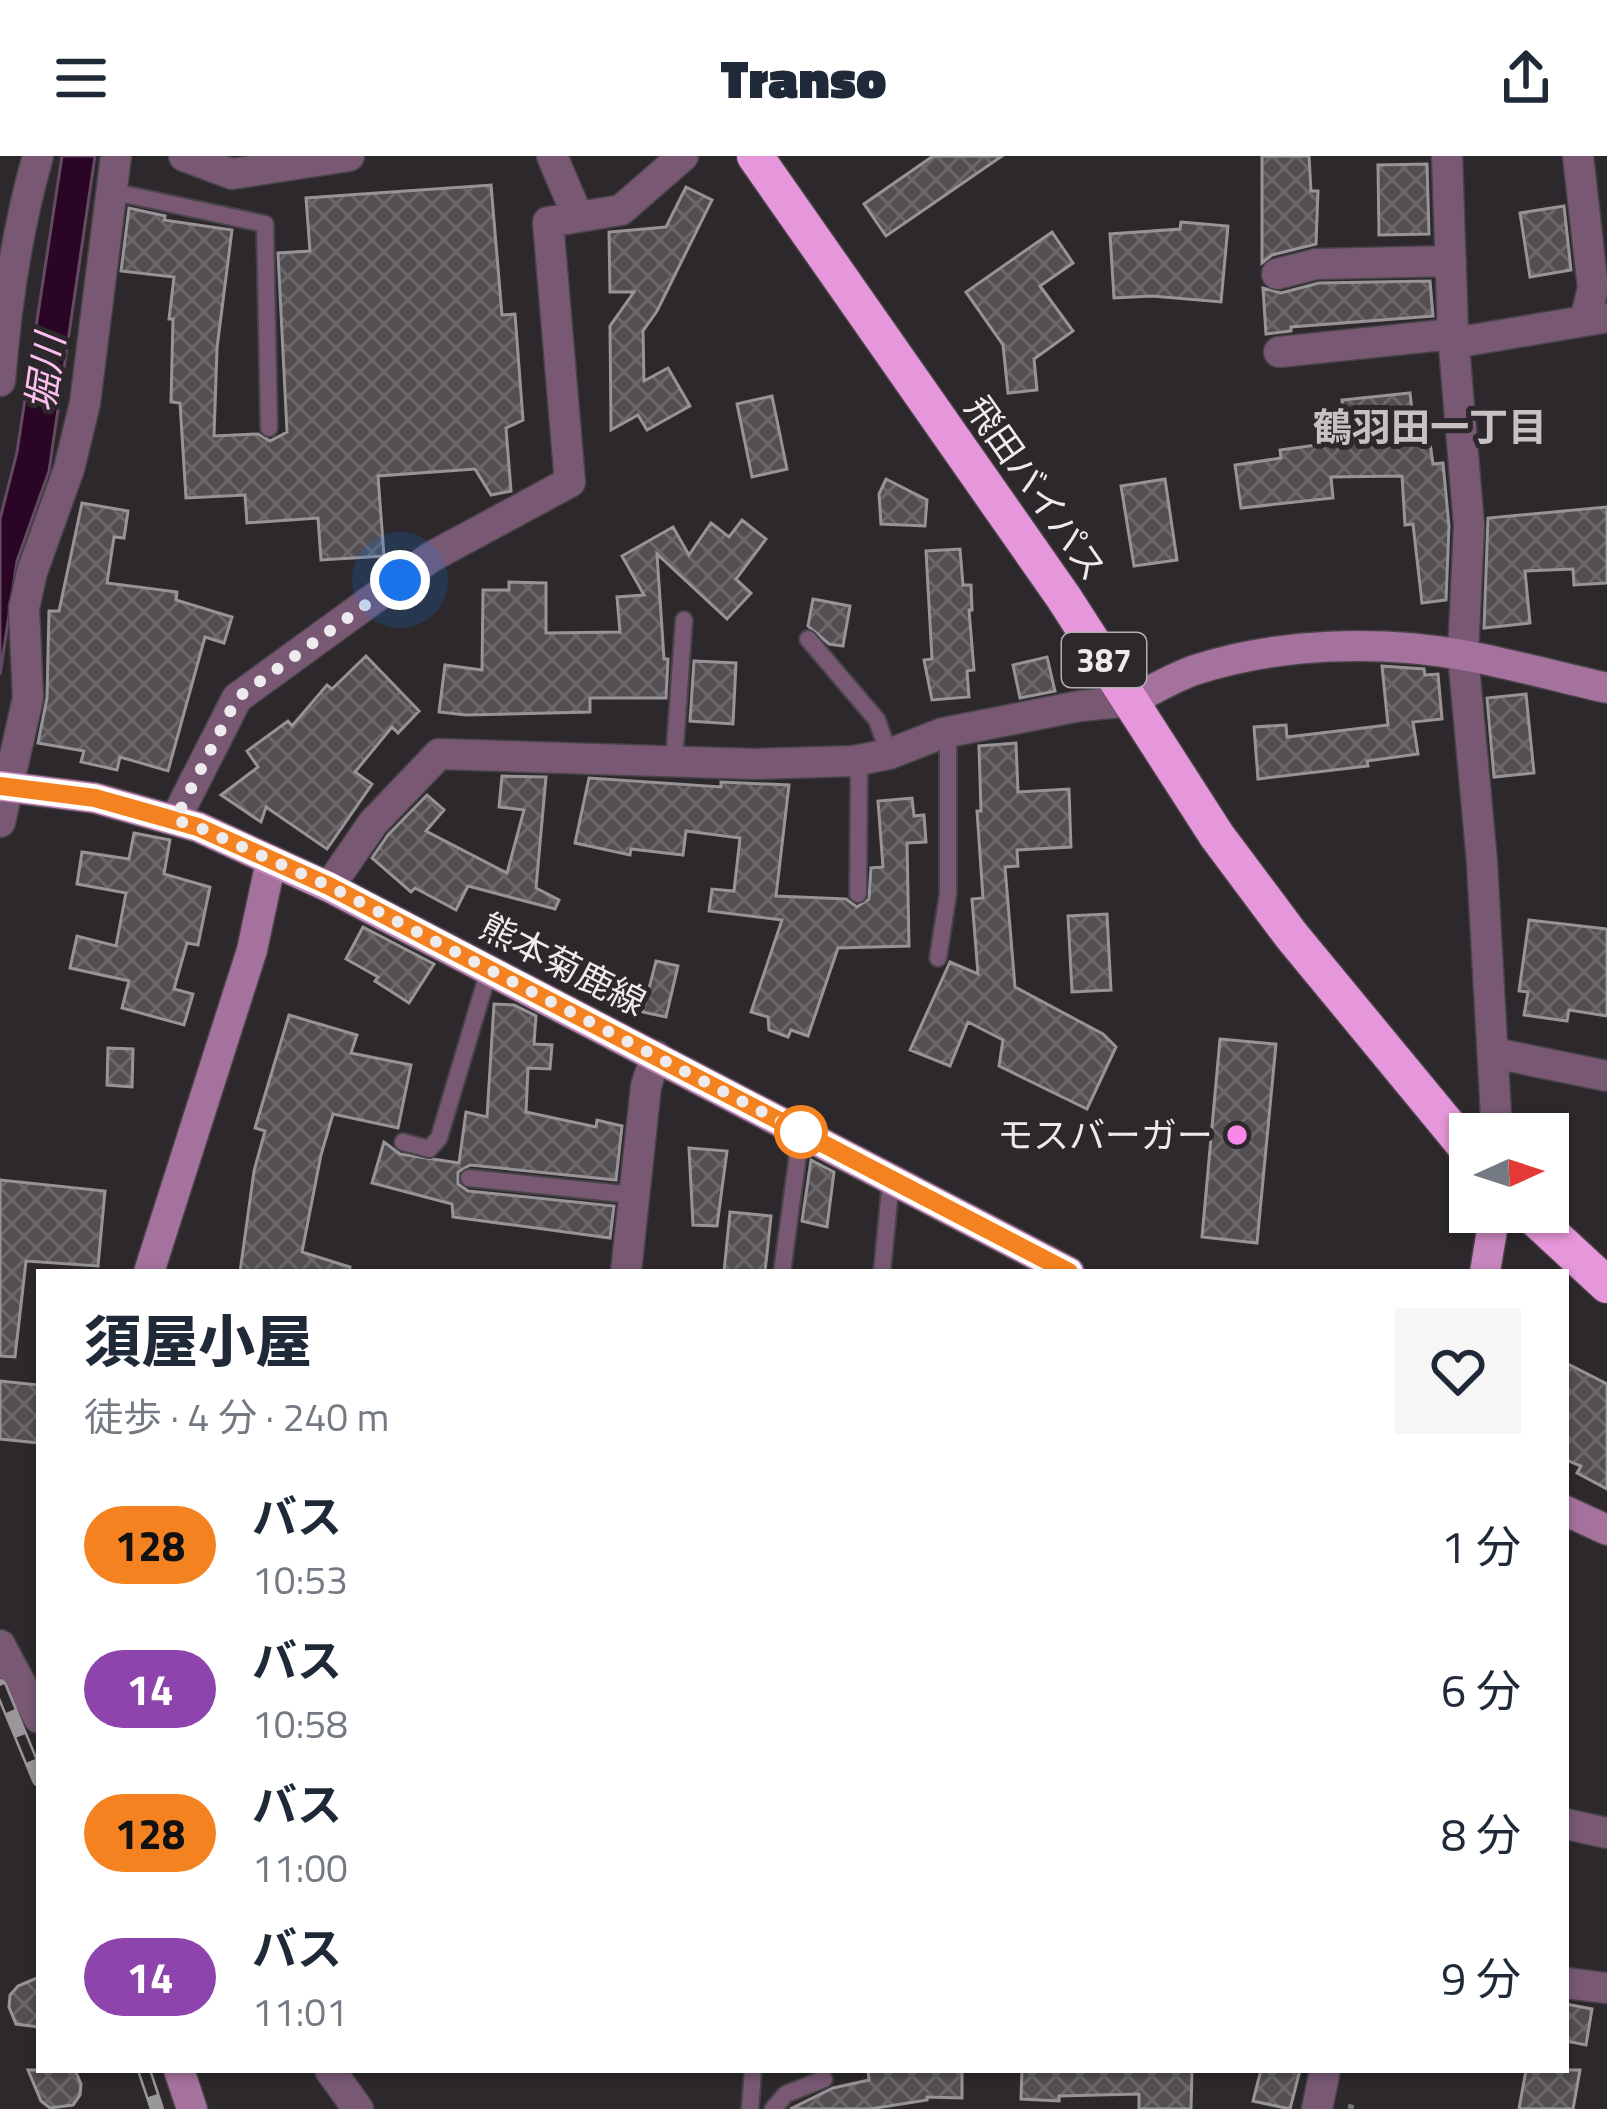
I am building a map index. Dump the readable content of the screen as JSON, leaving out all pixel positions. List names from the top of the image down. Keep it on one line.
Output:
{"streets":{"highway":["飛田バイパス","387"],"main road":["熊本菊鹿線"]},"districts":["鶴羽田一丁目"],"water":["堀川"],"places":["モスバーガー"],"lines":["bus line 128"],"north":"right","page":{"header":"Transo","heading":["須屋小屋","徒歩 · 4 分 · 240 m"],"list":[{"mark":"128","name":"バス","note":"10:53","value":"1 分"},{"mark":"14","name":"バス","note":"10:58","value":"6 分"},{"mark":"128","name":"バス","note":"11:00","value":"8 分"},{"mark":"14","name":"バス","note":"11:01","value":"9 分"}]}}
